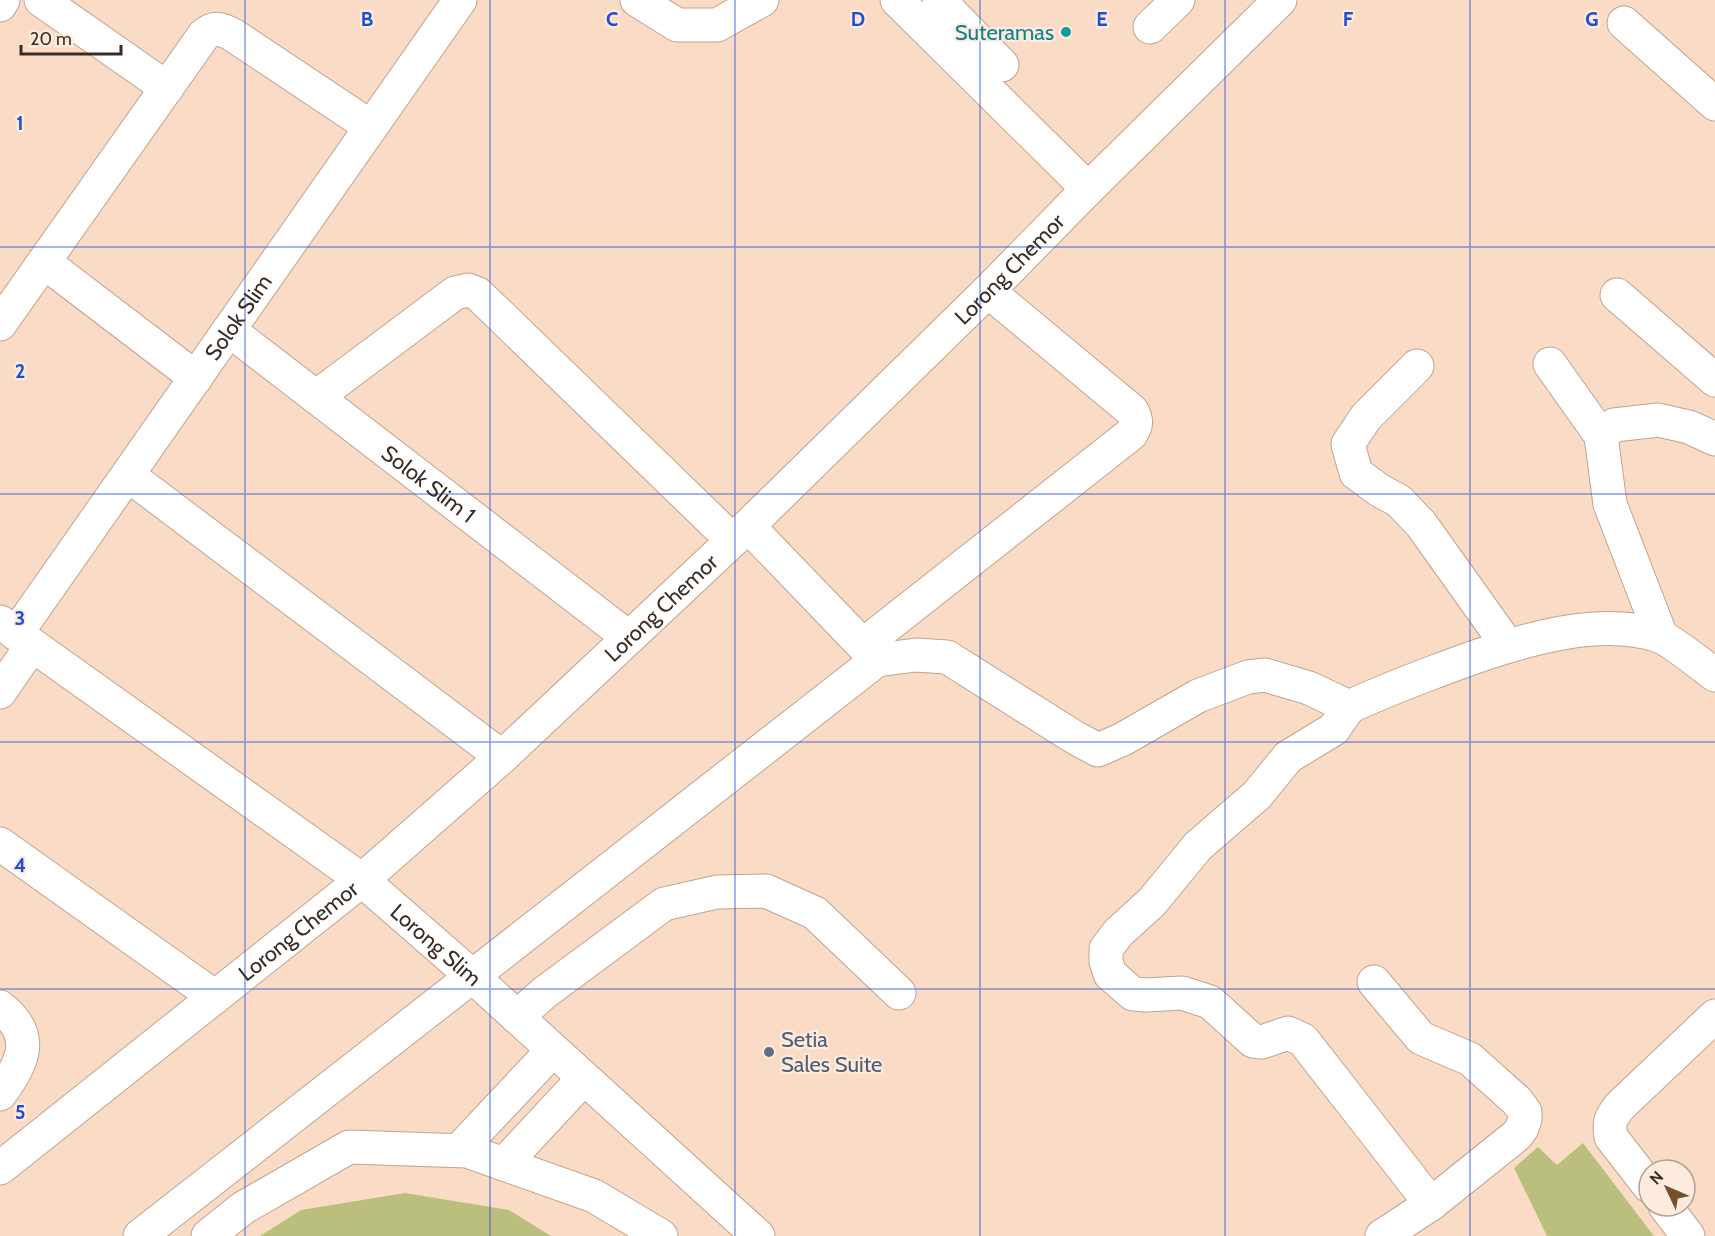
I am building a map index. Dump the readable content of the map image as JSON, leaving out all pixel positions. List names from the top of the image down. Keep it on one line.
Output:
{"streets":{"street":["Lorong Chemor","Solok Slim","Solok Slim 1","Lorong Slim"]},"crossings":[["Lorong Chemor","Solok Slim 1"],["Lorong Chemor","Lorong Slim"],["Solok Slim","Solok Slim 1"],["Solok Slim","Lorong Slim"]],"places":["Suteramas","Setia Sales Suite"],"scale_bar":"20 m","north":"top left","grid":{"columns":["B","C","D","E","F","G"],"rows":["1","2","3","4","5"]}}
